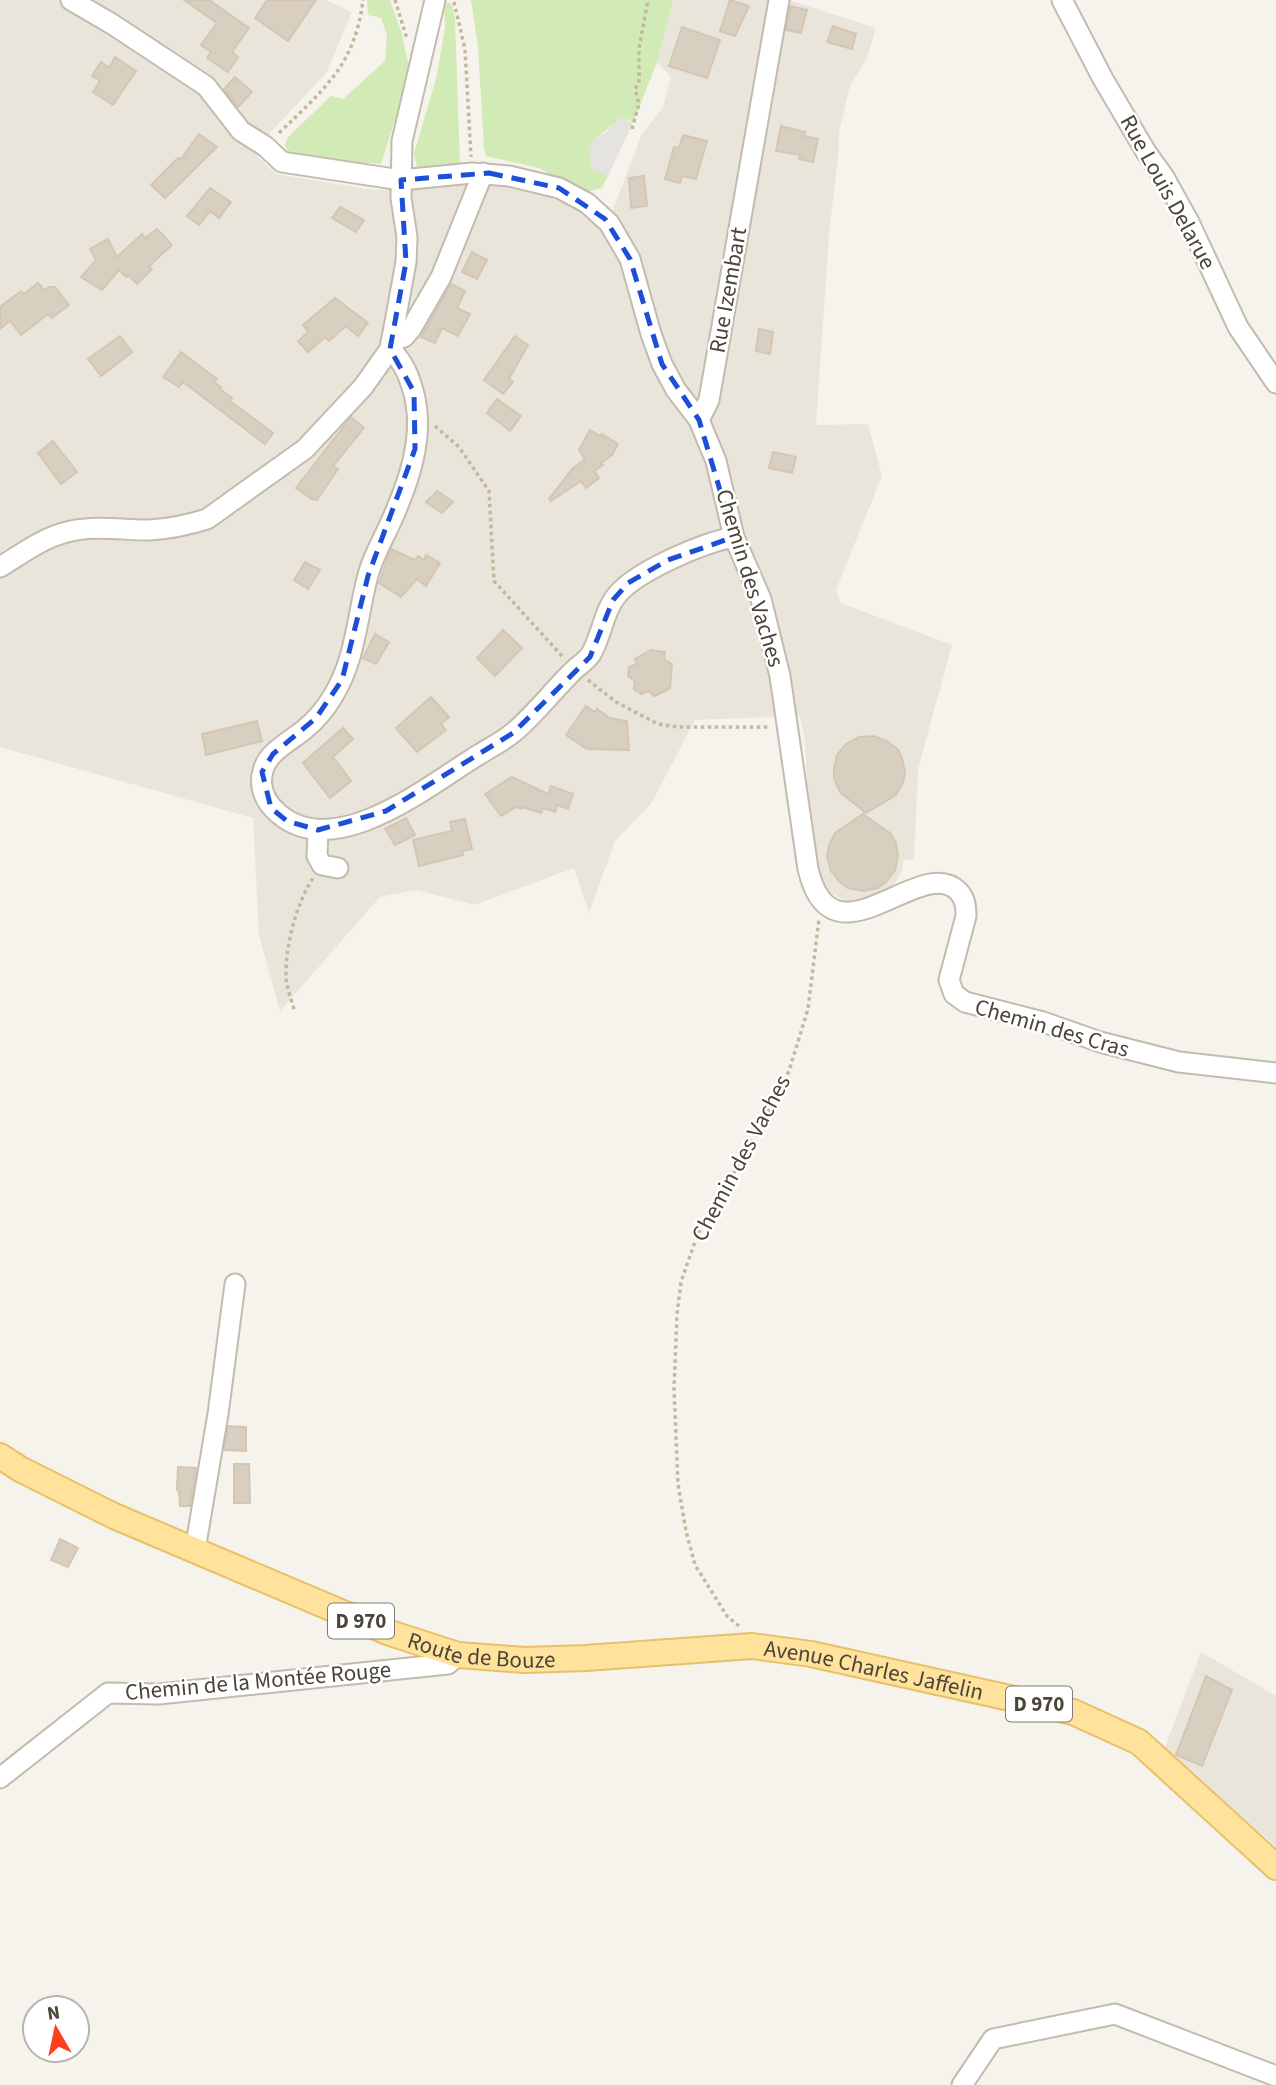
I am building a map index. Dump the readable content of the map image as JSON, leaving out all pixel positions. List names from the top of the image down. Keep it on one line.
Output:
{"streets":{"main road":["D 970","Route de Bouze","Avenue Charles Jaffelin"],"street":["Rue Louis Delarue","Rue Izembart","Chemin des Vaches","Chemin des Cras","Chemin de la Montée Rouge"]},"crossings":[["Rue Izembart","Chemin des Vaches"],["Chemin des Vaches","Chemin des Cras"],["Chemin des Vaches","Route de Bouze"],["Chemin des Vaches","Avenue Charles Jaffelin"],["Route de Bouze","Avenue Charles Jaffelin"],["Route de Bouze","Chemin de la Montée Rouge"]],"north":"top"}
